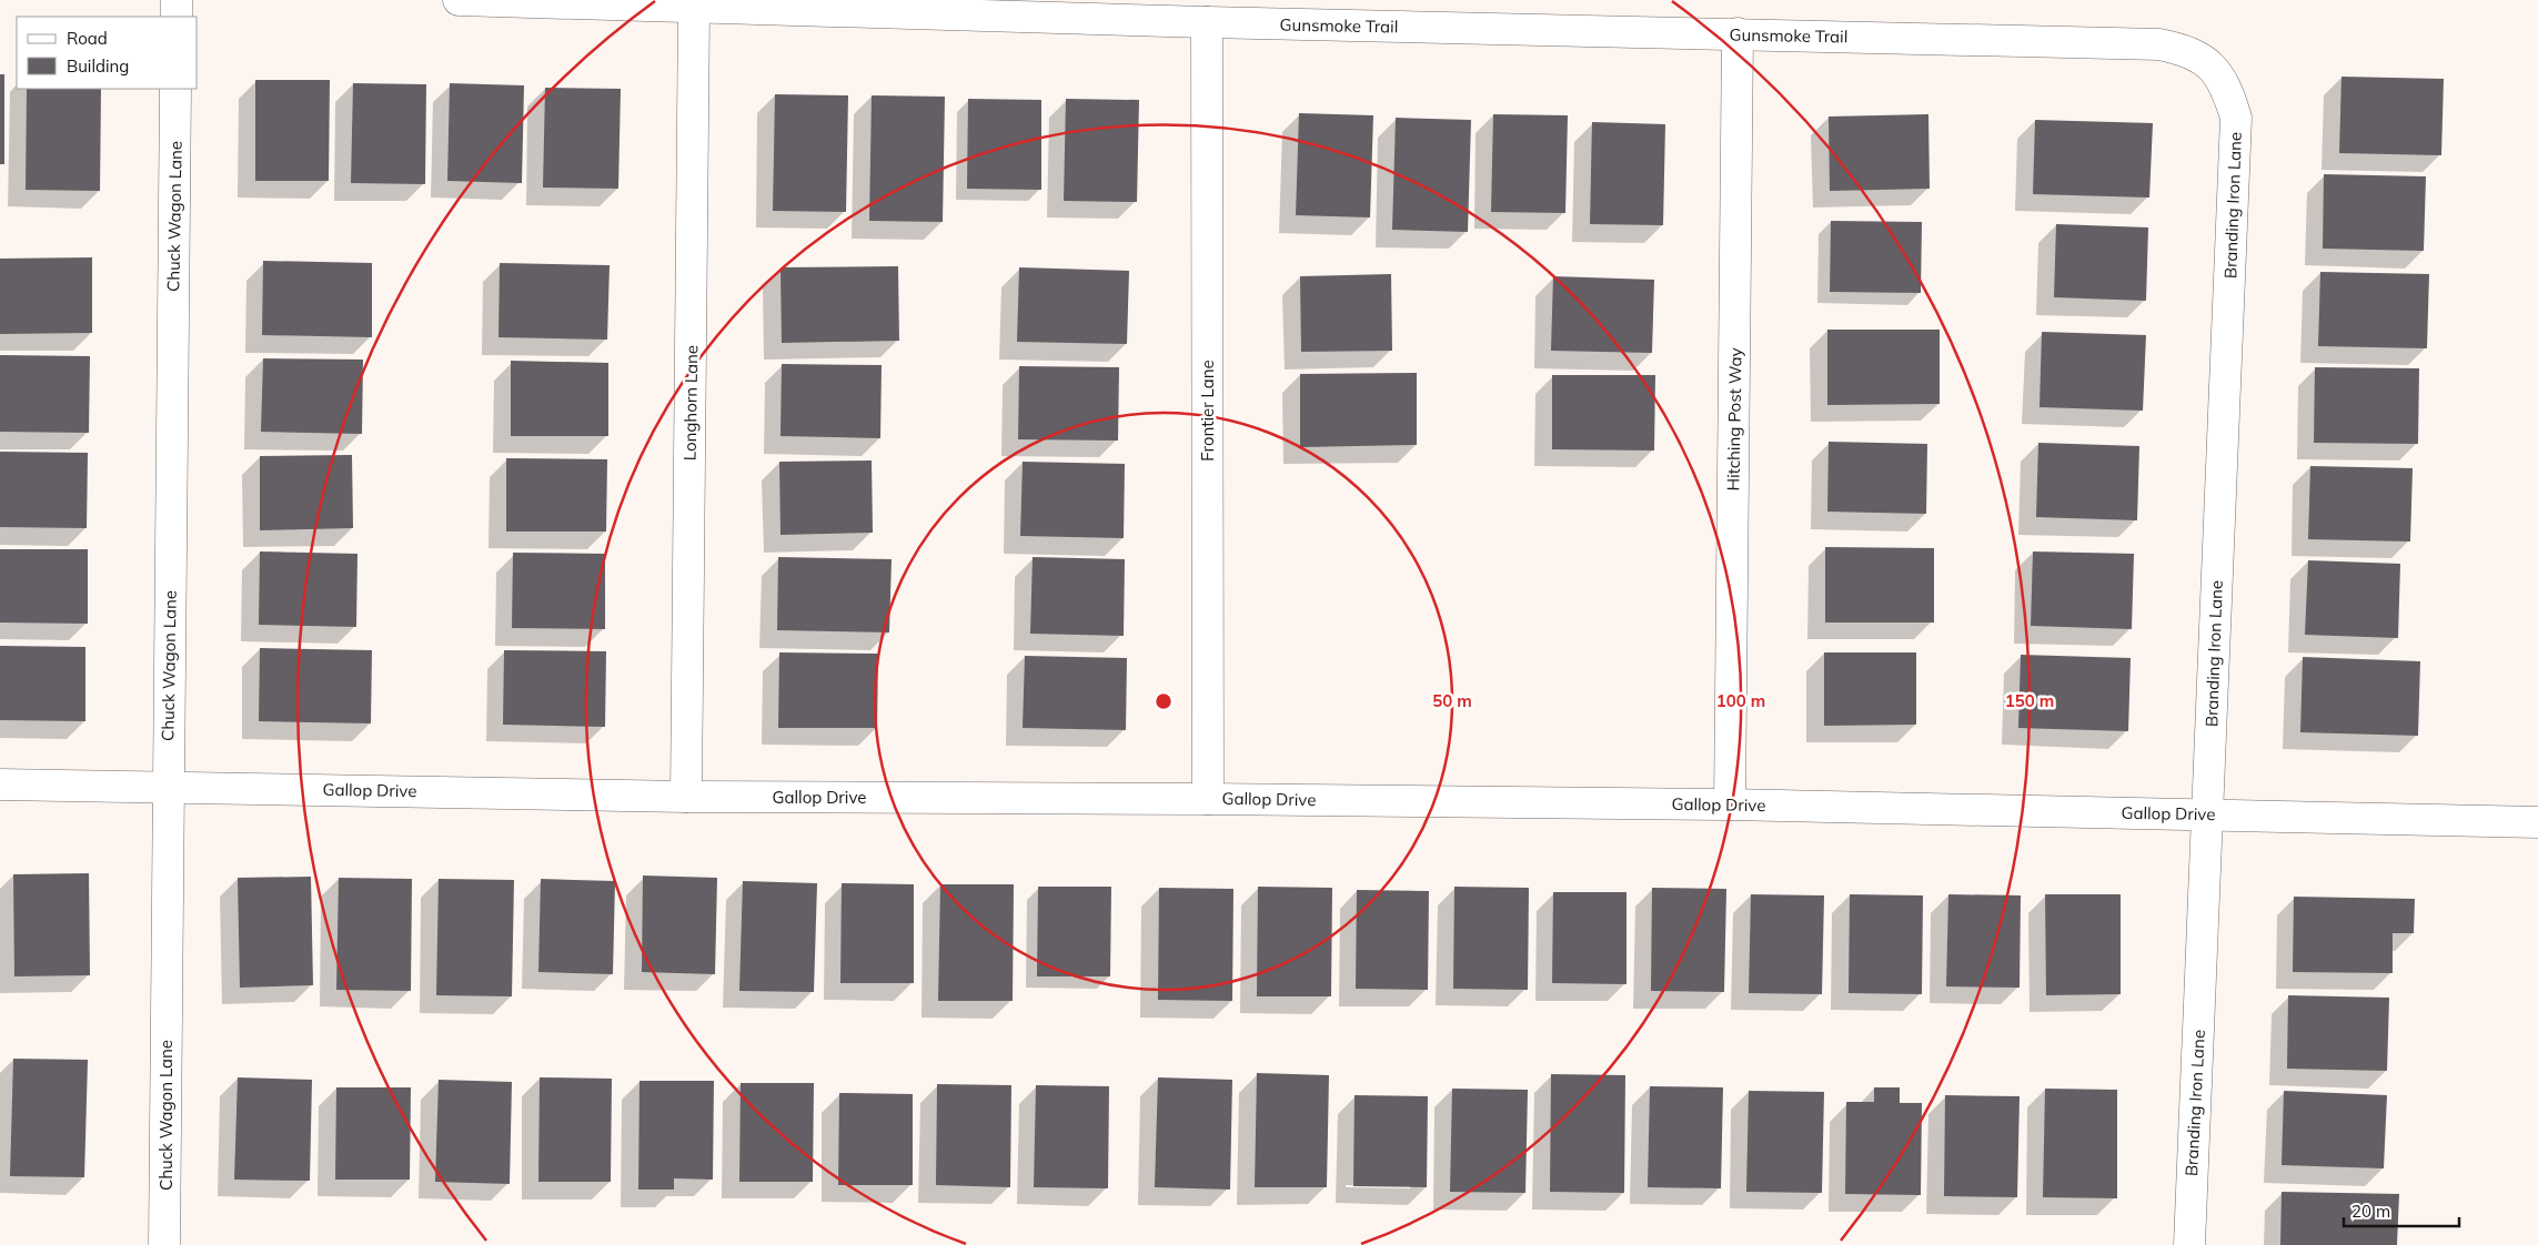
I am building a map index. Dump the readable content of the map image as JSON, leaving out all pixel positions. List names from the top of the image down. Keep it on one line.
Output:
{"streets":{"street":["Gunsmoke Trail","Branding Iron Lane","Chuck Wagon Lane","Longhorn Lane","Frontier Lane","Hitching Post Way","Gallop Drive"]},"crossings":[["Gunsmoke Trail","Branding Iron Lane"],["Gunsmoke Trail","Longhorn Lane"],["Gunsmoke Trail","Frontier Lane"],["Gunsmoke Trail","Hitching Post Way"],["Branding Iron Lane","Gallop Drive"],["Chuck Wagon Lane","Gallop Drive"],["Longhorn Lane","Gallop Drive"],["Frontier Lane","Gallop Drive"],["Hitching Post Way","Gallop Drive"]],"legend":["Road","Building"],"scale_bar":"20 m","rings":["50 m","100 m","150 m"]}
